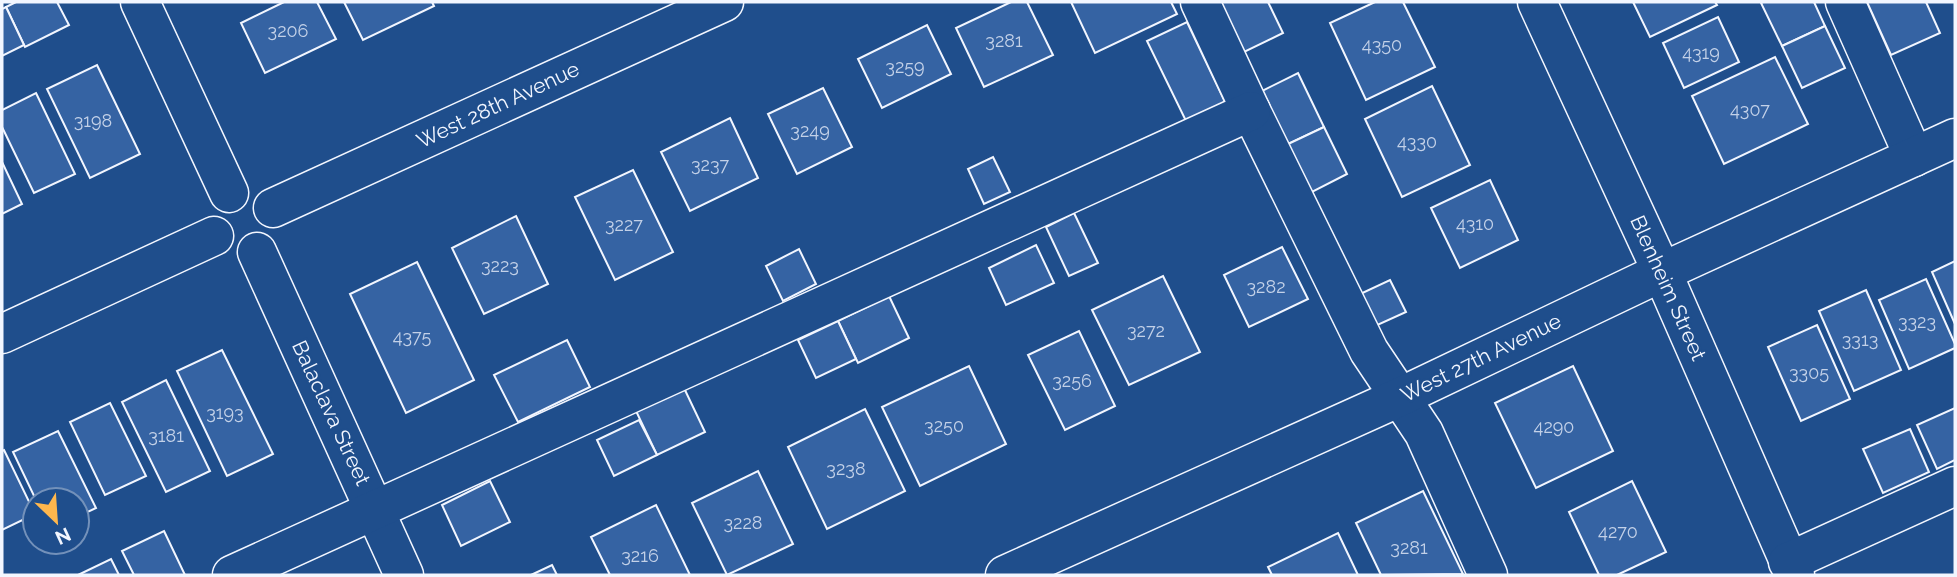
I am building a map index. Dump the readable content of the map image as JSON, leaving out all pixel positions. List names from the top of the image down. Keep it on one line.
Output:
{"streets":{"street":["West 28th Avenue","Blenheim Street","West 27th Avenue","Balaclava Street"]},"crossings":[["West 28th Avenue","Balaclava Street"],["Blenheim Street","West 27th Avenue"]],"house_numbers":["3206","3281","4350","4319","3259","4307","3198","3249","4330","3237","4310","3227","3223","3282","3323","3272","4375","3313","3305","3256","3193","3250","4290","3181","3238","3228","4270","3281","3216"],"north":"bottom right"}
